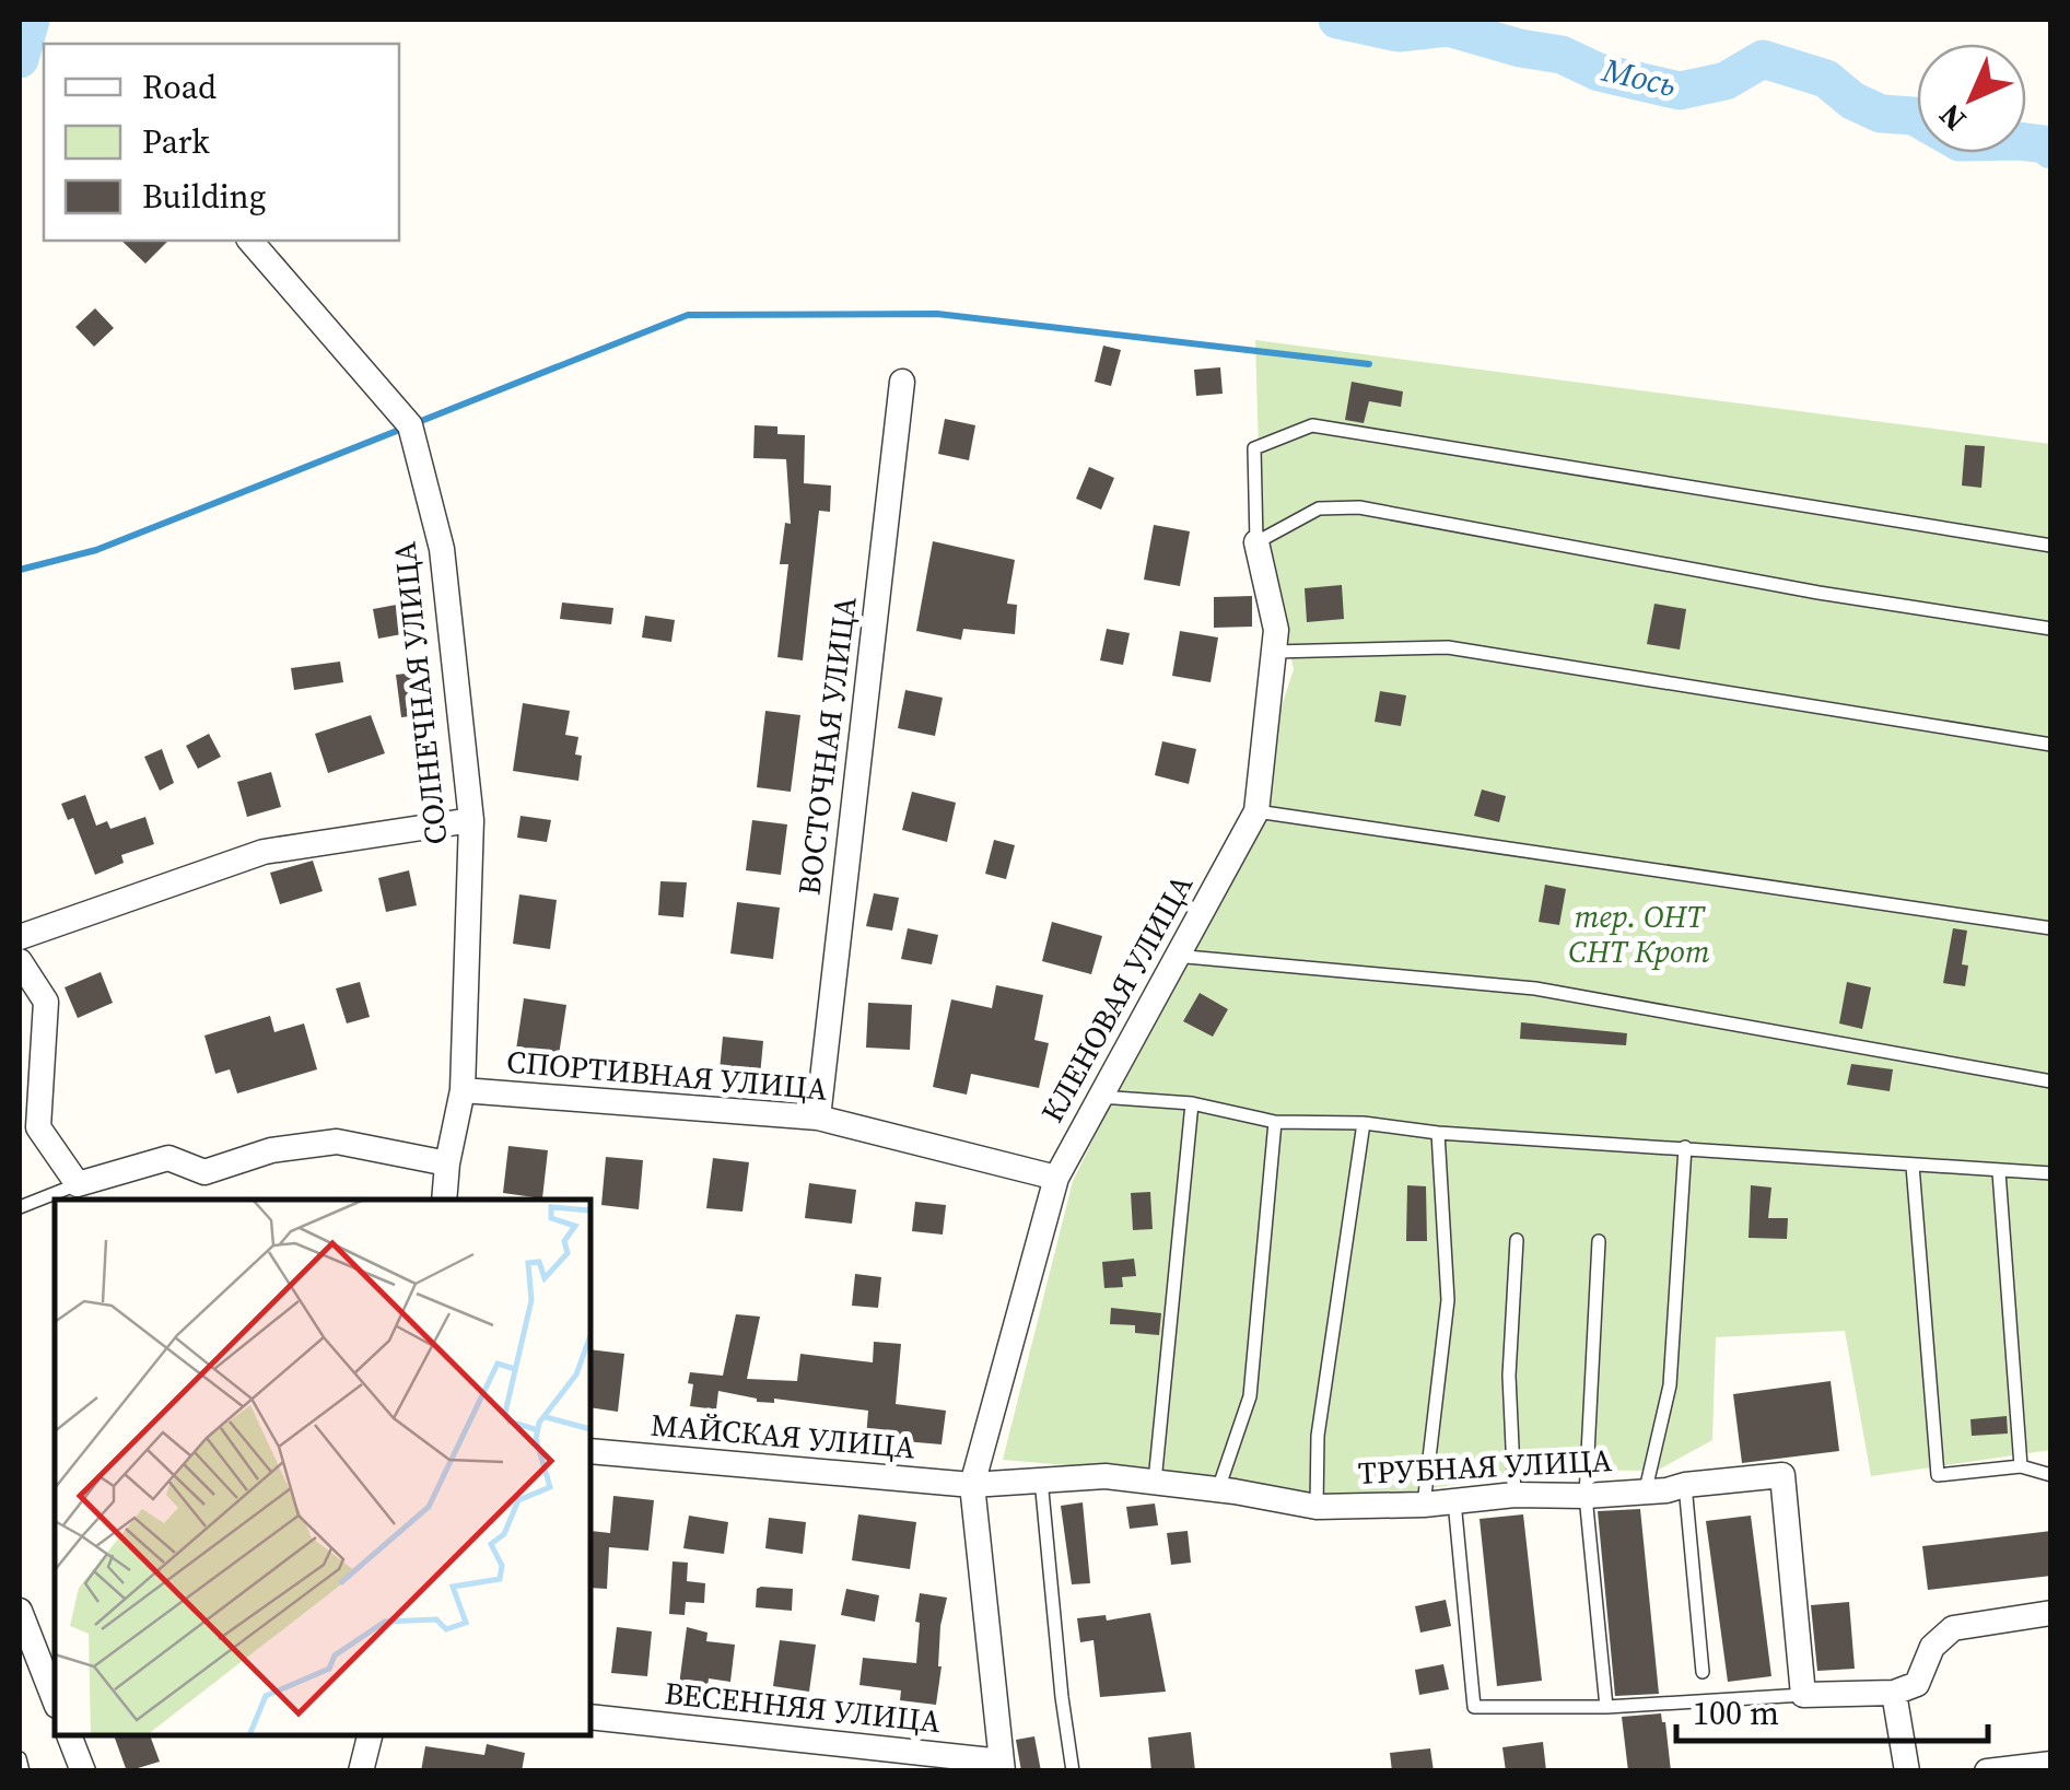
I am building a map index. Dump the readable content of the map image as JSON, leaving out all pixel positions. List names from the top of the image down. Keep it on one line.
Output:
{"streets":{"street":["СОЛНЕЧНАЯ УЛИЦА","ВОСТОЧНАЯ УЛИЦА","КЛЕНОВАЯ УЛИЦА","СПОРТИВНАЯ УЛИЦА","МАЙСКАЯ УЛИЦА","ТРУБНАЯ УЛИЦА","ВЕСЕННЯЯ УЛИЦА"]},"crossings":[["СОЛНЕЧНАЯ УЛИЦА","СПОРТИВНАЯ УЛИЦА"],["ВОСТОЧНАЯ УЛИЦА","СПОРТИВНАЯ УЛИЦА"],["КЛЕНОВАЯ УЛИЦА","СПОРТИВНАЯ УЛИЦА"],["КЛЕНОВАЯ УЛИЦА","МАЙСКАЯ УЛИЦА"],["КЛЕНОВАЯ УЛИЦА","ТРУБНАЯ УЛИЦА"],["МАЙСКАЯ УЛИЦА","ТРУБНАЯ УЛИЦА"]],"water":["Мось"],"parks":["тер. ОНТ СНТ Крот"],"legend":["Road","Park","Building"],"scale_bar":"100 m","north":"bottom left"}
